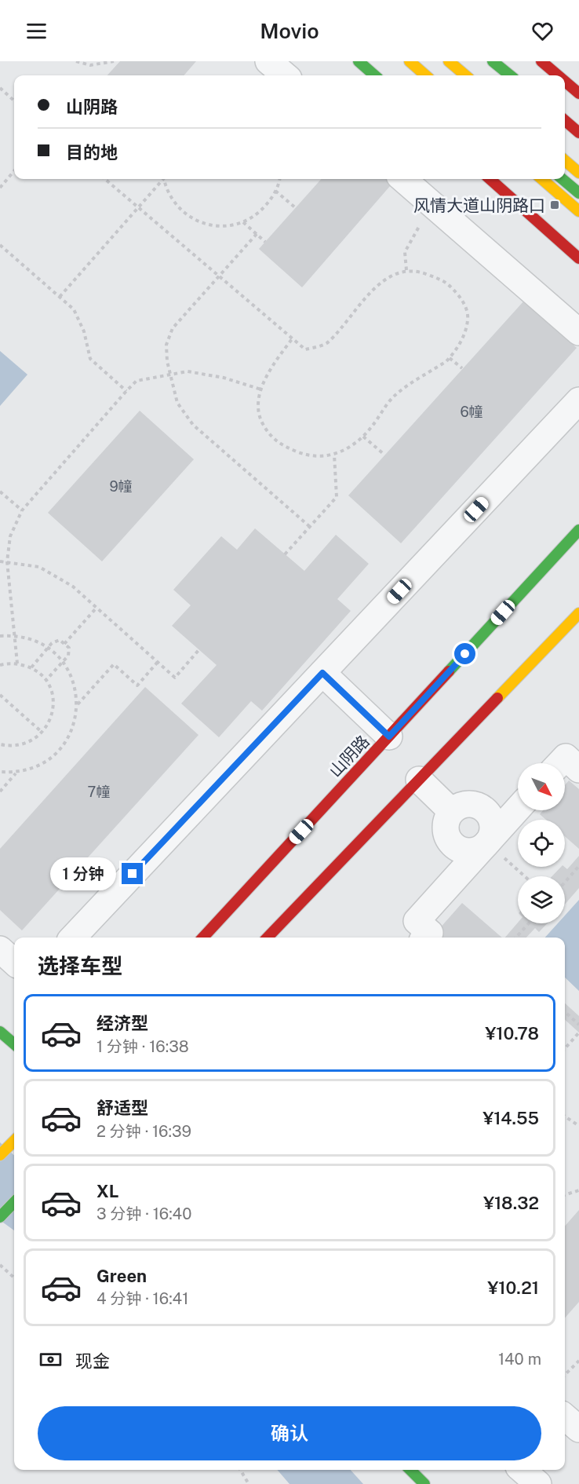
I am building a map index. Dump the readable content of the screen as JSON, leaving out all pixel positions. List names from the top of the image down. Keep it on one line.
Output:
{"streets":{"main road":["山阴路"]},"places":{"transit":["风情大道山阴路口"]},"house_numbers":["6幢","9幢","7幢"],"north":"bottom right","page":{"header":"Movio","banner":["山阴路","目的地"],"bubble":"1 分钟","heading":"选择车型","list":[{"name":"经济型","note":"1 分钟 · 16:38","value":"¥10.78"},{"name":"舒适型","note":"2 分钟 · 16:39","value":"¥14.55"},{"name":"XL","note":"3 分钟 · 16:40","value":"¥18.32"},{"name":"Green","note":"4 分钟 · 16:41","value":"¥10.21"}],"pay":["现金","140 m"],"buttons":"确认"}}
